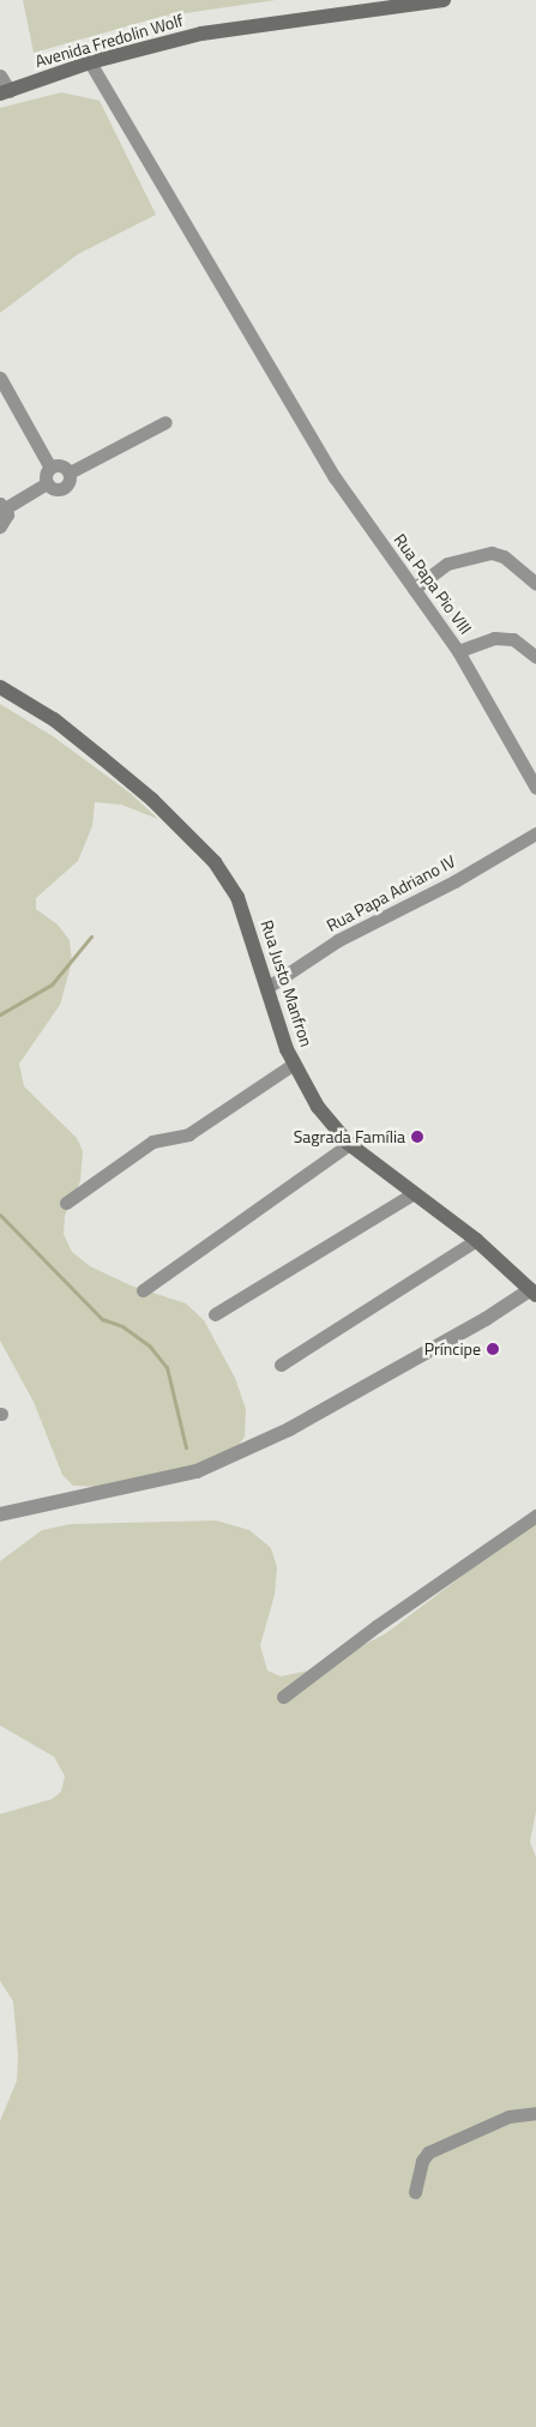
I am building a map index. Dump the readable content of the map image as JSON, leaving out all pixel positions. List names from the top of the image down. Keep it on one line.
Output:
{"streets":{"main road":["Avenida Fredolin Wolf","Rua Justo Manfron"],"street":["Rua Papa Pio VIII","Rua Papa Adriano IV"]},"crossings":[["Avenida Fredolin Wolf","Rua Papa Pio VIII"],["Rua Papa Adriano IV","Rua Justo Manfron"]],"places":["Sagrada Família","Príncipe"]}
